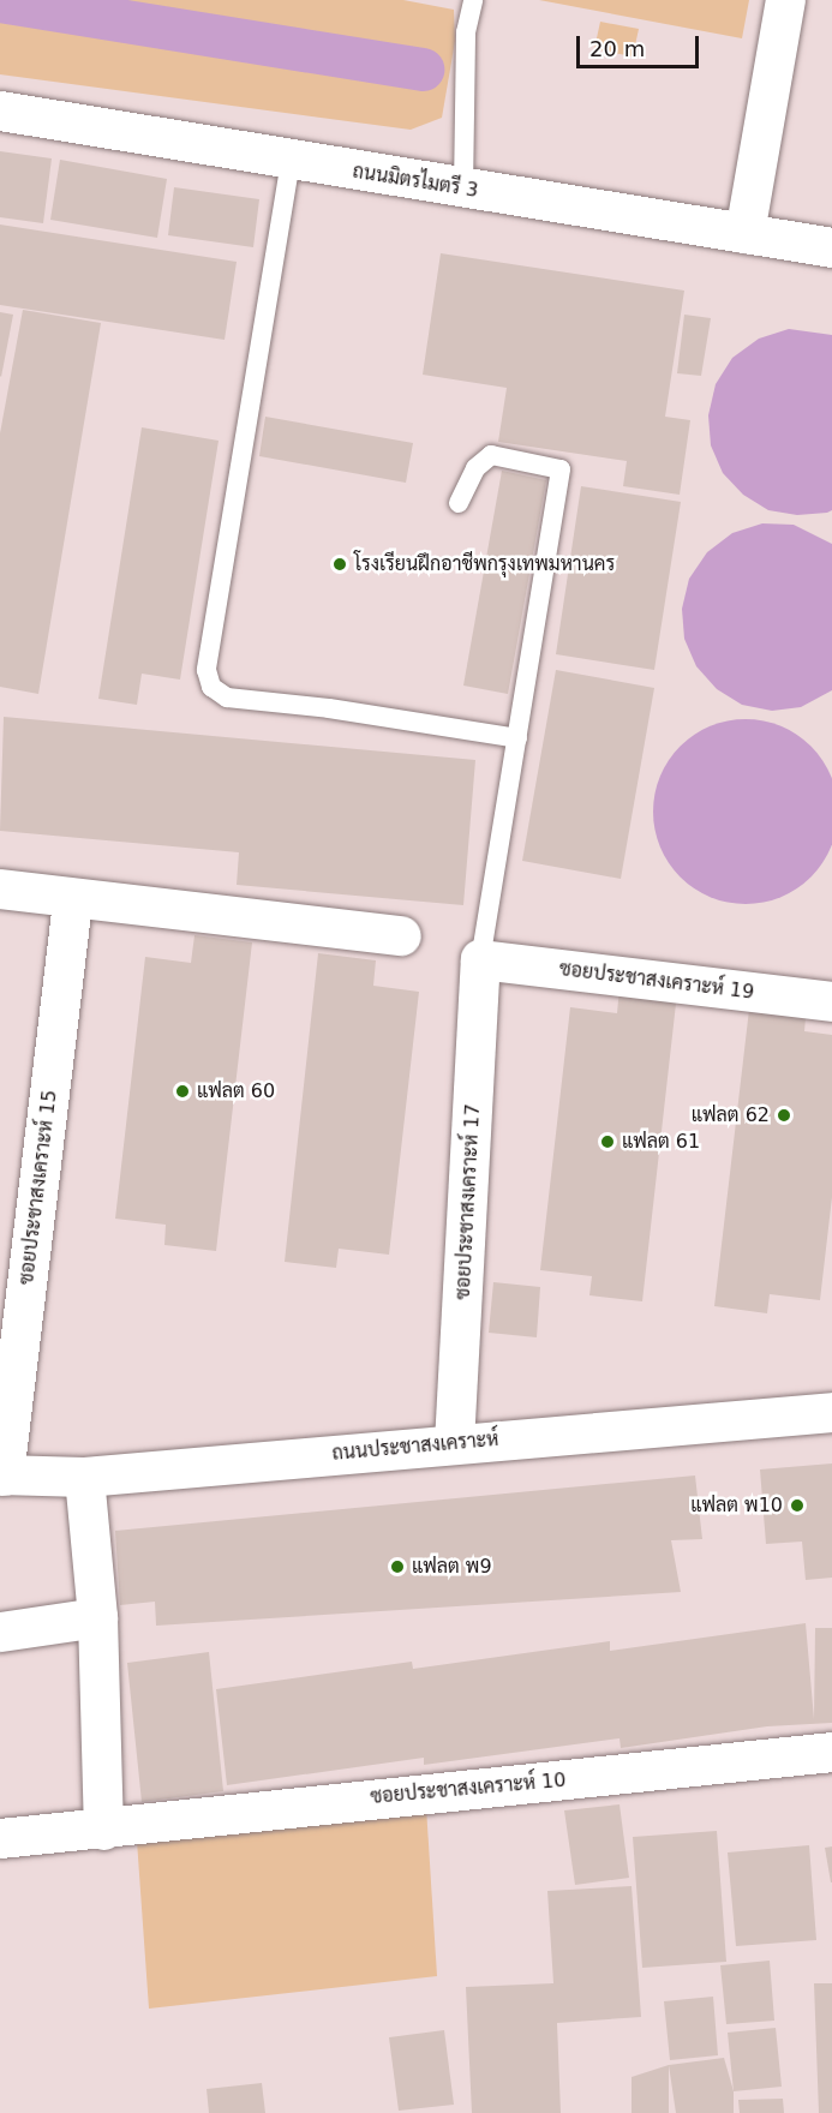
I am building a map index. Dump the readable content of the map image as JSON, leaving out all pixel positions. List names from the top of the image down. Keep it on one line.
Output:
{"streets":{"street":["ถนนมิตรไมตรี 3","ซอยประชาสงเคราะห์ 19","ซอยประชาสงเคราะห์ 15","ซอยประชาสงเคราะห์ 17","ถนนประชาสงเคราะห์","ซอยประชาสงเคราะห์ 10"]},"crossings":[["ซอยประชาสงเคราะห์ 19","ซอยประชาสงเคราะห์ 17"],["ซอยประชาสงเคราะห์ 15","ถนนประชาสงเคราะห์"],["ซอยประชาสงเคราะห์ 17","ถนนประชาสงเคราะห์"]],"places":["โรงเรียนฝึกอาชีพกรุงเทพมหานคร","แฟลต 60","แฟลต 62","แฟลต 61","แฟลต พ10","แฟลต พ9"],"scale_bar":"20 m"}
